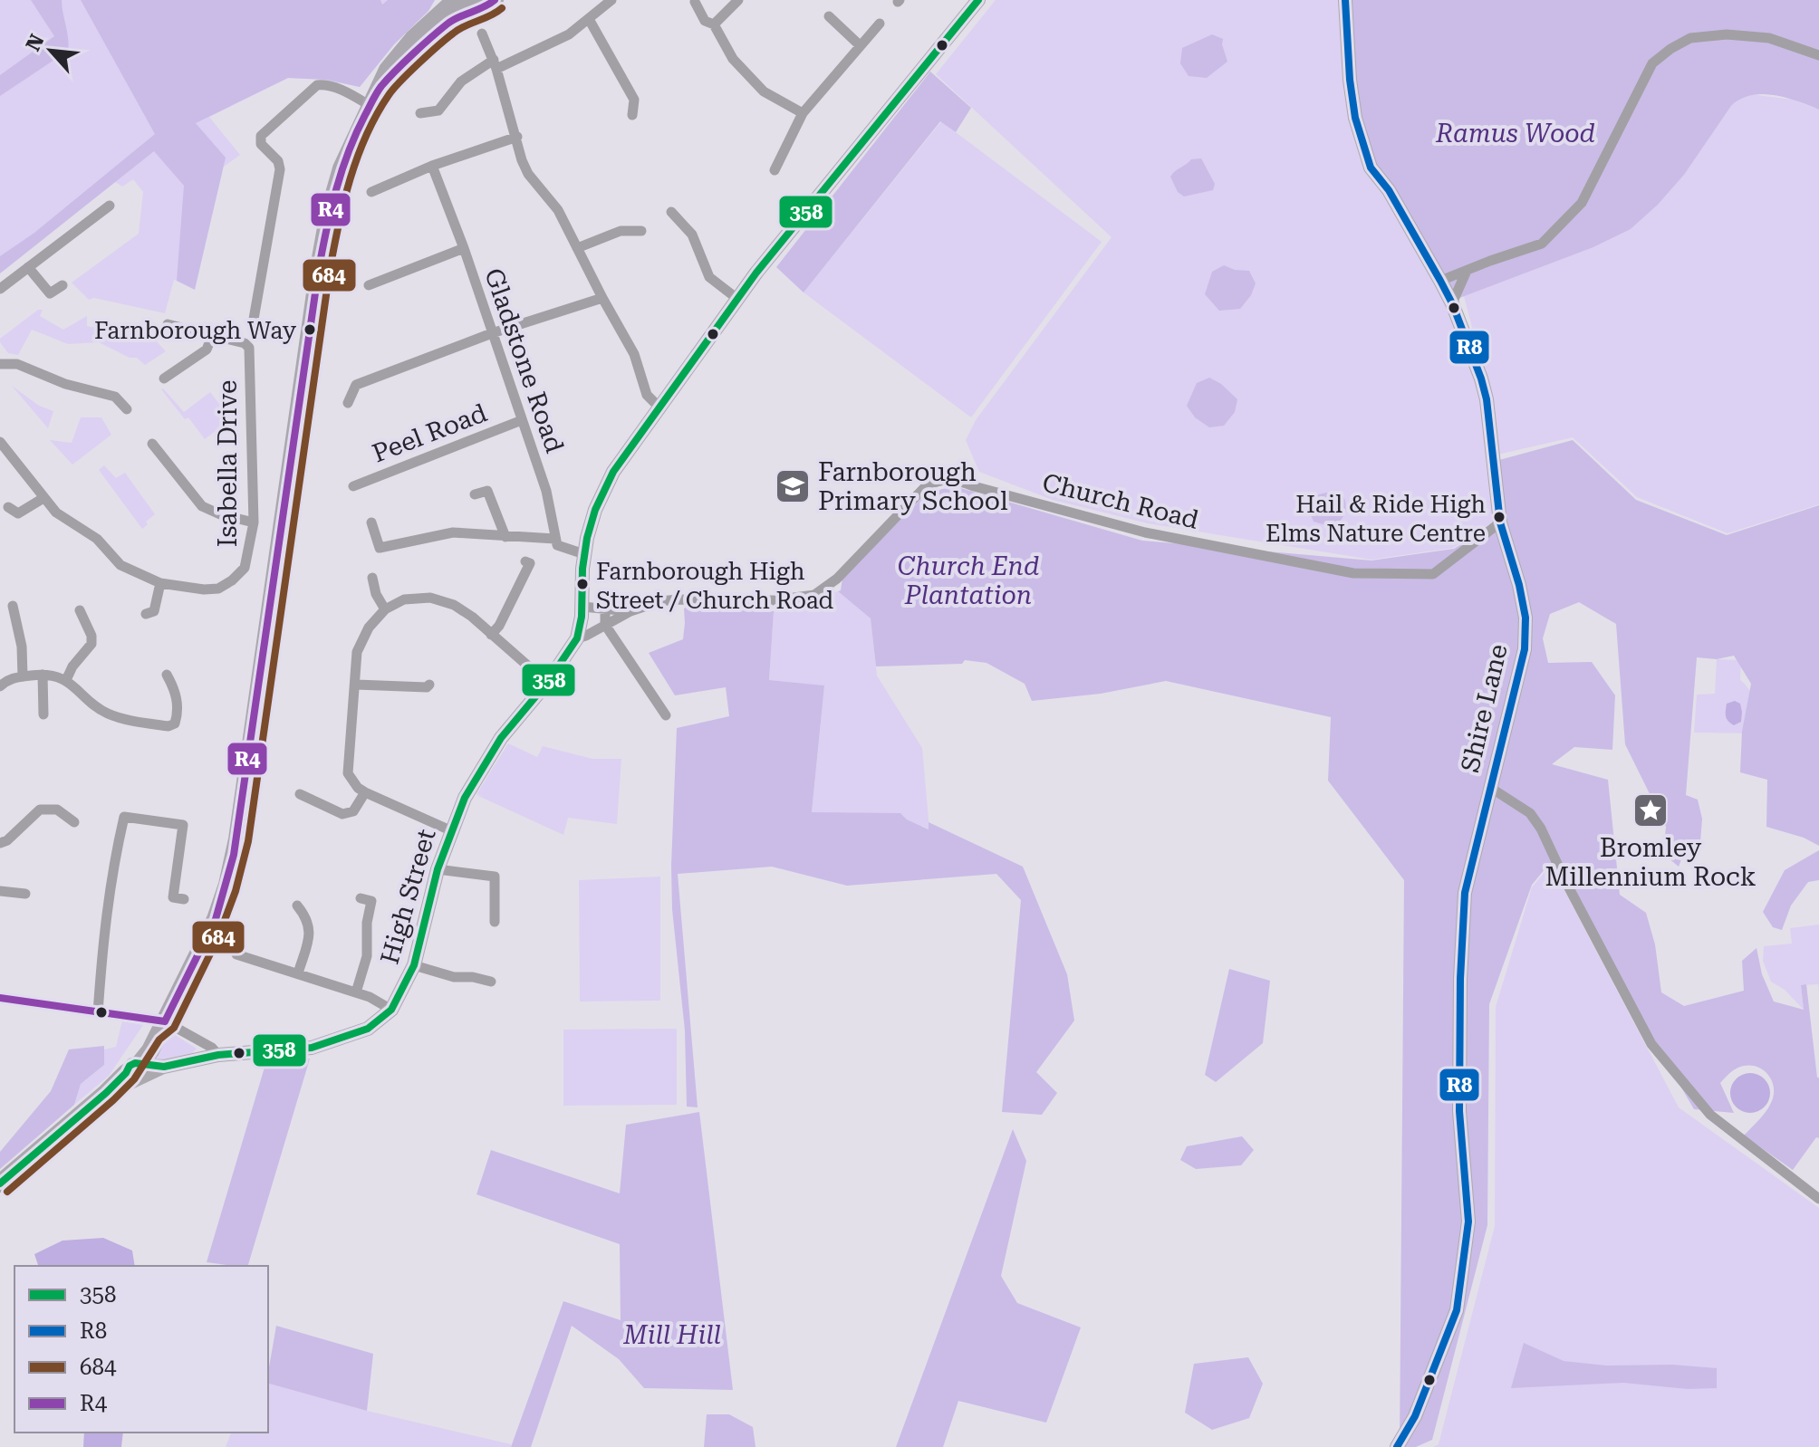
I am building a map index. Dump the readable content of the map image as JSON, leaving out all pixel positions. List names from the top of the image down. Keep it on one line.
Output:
{"streets":{"main road":["Shire Lane","High Street"],"street":["Gladstone Road","Peel Road","Isabella Drive","Church Road"]},"crossings":[["Gladstone Road","Peel Road"],["Church Road","Shire Lane"],["Church Road","High Street"]],"parks":["Ramus Wood","Church End Plantation","Mill Hill"],"places":{"other":["Farnborough Way","Hail & Ride High Elms Nature Centre","Farnborough High Street / Church Road"],"school or university":["Farnborough Primary School"],"place":["Bromley Millennium Rock"]},"lines":["transit line 358","transit line R8","transit line R4","transit line 684"],"legend":["358","R8","684","R4"],"north":"top left"}
